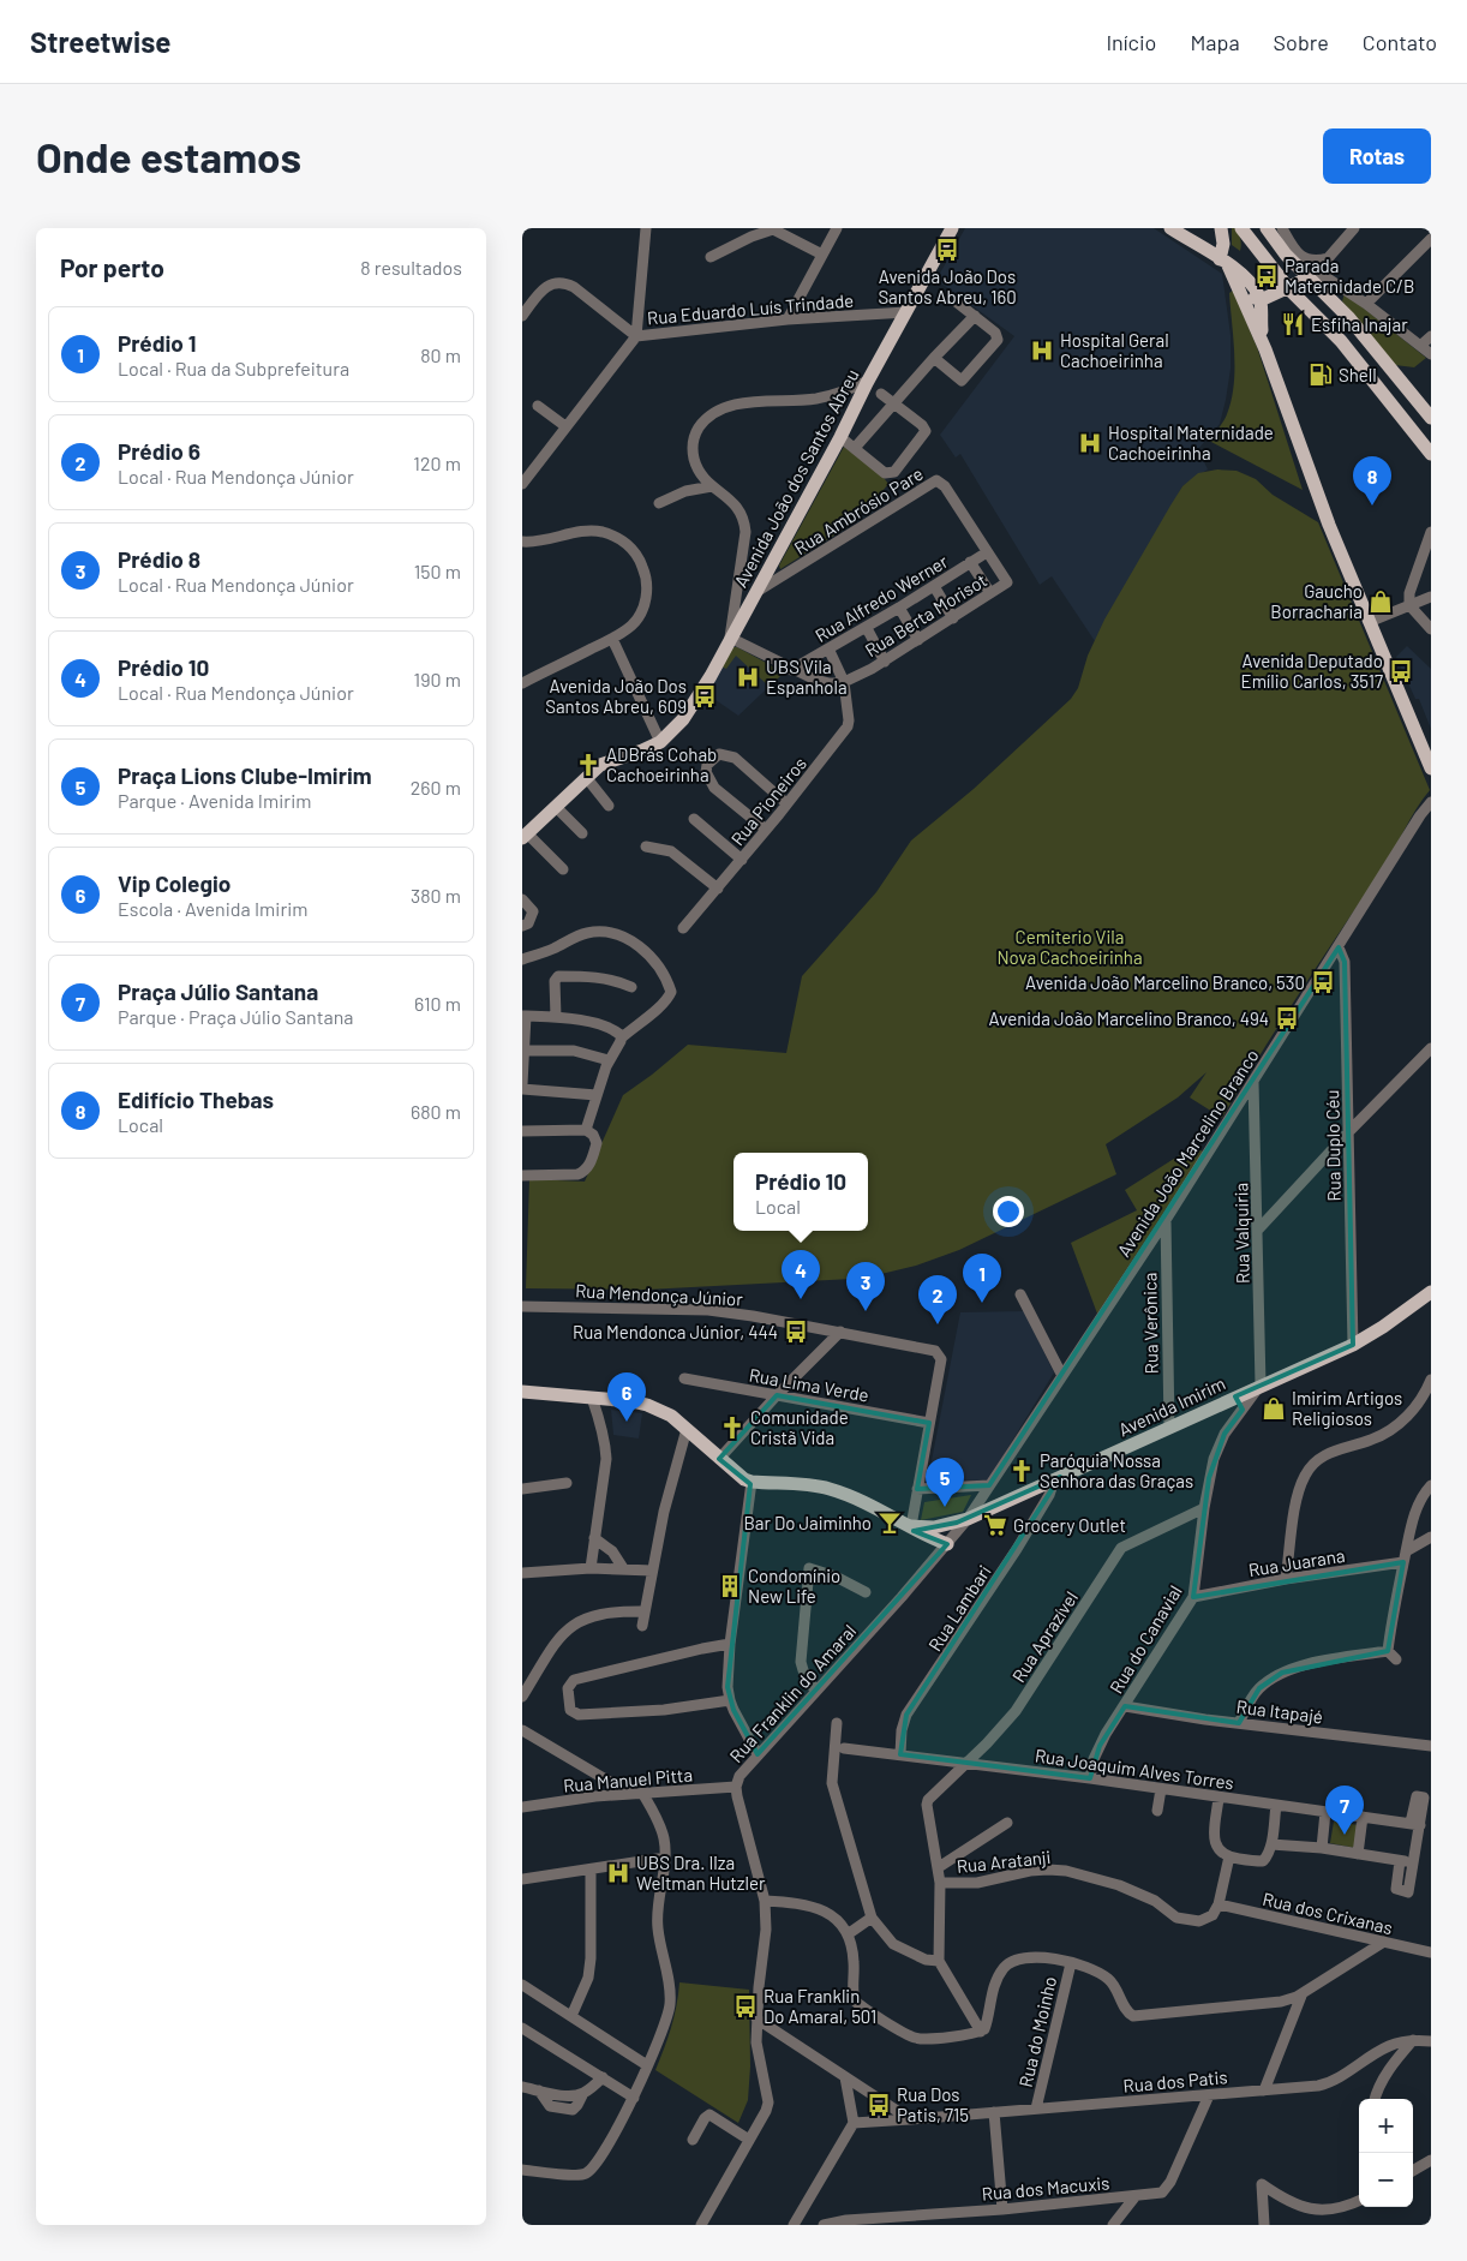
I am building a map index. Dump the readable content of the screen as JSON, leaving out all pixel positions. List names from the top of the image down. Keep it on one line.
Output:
{"streets":{"main road":["Avenida João dos Santos Abreu","Avenida Imirim"],"street":["Rua Eduardo Luís Trindade","Rua Ambrósio Pare","Rua Alfredo Werner","Rua Berta Morisot","Rua Pioneiros","Rua Duplo Céu","Avenida João Marcelino Branco","Rua Valquiria","Rua Mendonça Júnior","Rua Verônica","Rua Lima Verde","Rua Juarana","Rua Lambari","Rua Aprazível","Rua do Canavial","Rua Franklin do Amaral","Rua Itapajé","Rua Joaquim Alves Torres","Rua Manuel Pitta","Rua Aratanji","Rua dos Crixanas","Rua do Moinho","Rua dos Patis","Rua dos Macuxis"]},"crossings":[["Rua Eduardo Luís Trindade","Avenida João dos Santos Abreu"],["Avenida João dos Santos Abreu","Rua Ambrósio Pare"],["Rua Ambrósio Pare","Rua Alfredo Werner"],["Rua Ambrósio Pare","Rua Berta Morisot"],["Rua Alfredo Werner","Rua Berta Morisot"],["Rua Alfredo Werner","Rua Pioneiros"],["Rua Berta Morisot","Rua Pioneiros"],["Rua Duplo Céu","Avenida João Marcelino Branco"],["Rua Duplo Céu","Avenida Imirim"],["Avenida João Marcelino Branco","Rua Valquiria"],["Avenida João Marcelino Branco","Rua Verônica"],["Avenida João Marcelino Branco","Avenida Imirim"],["Avenida João Marcelino Branco","Rua Franklin do Amaral"],["Rua Valquiria","Avenida Imirim"],["Rua Valquiria","Rua do Canavial"],["Rua Mendonça Júnior","Rua Lima Verde"],["Rua Mendonça Júnior","Avenida Imirim"],["Rua Verônica","Avenida Imirim"],["Avenida Imirim","Rua Lambari"],["Avenida Imirim","Rua do Canavial"],["Avenida Imirim","Rua Franklin do Amaral"],["Rua Juarana","Rua do Canavial"],["Rua Lambari","Rua Joaquim Alves Torres"],["Rua Aprazível","Rua do Canavial"],["Rua Aprazível","Rua Joaquim Alves Torres"],["Rua Aprazível","Rua Aratanji"],["Rua do Canavial","Rua Itapajé"],["Rua do Canavial","Rua Joaquim Alves Torres"],["Rua Franklin do Amaral","Rua Manuel Pitta"],["Rua Aratanji","Rua dos Crixanas"],["Rua do Moinho","Rua dos Patis"],["Rua dos Patis","Rua dos Macuxis"]],"parks":["Cemiterio Vila Nova Cachoeirinha"],"places":{"bus stop":["Avenida João Dos Santos Abreu, 160","Parada Maternidade C/B","Avenida Deputado Emílio Carlos, 3517","Avenida João Dos Santos Abreu, 609","Avenida João Marcelino Branco, 530","Avenida João Marcelino Branco, 494","Rua Mendonca Júnior, 444","Rua Franklin Do Amaral, 501","Rua Dos Patis, 715"],"restaurant":["Esfiha Inajar"],"hospital":["Hospital Geral Cachoeirinha","Hospital Maternidade Cachoeirinha","UBS Vila Espanhola","UBS Dra. Ilza Weltman Hutzler"],"fuel station":["Shell"],"shop":["Gaucho Borracharia","Imirim Artigos Religiosos"],"church":["ADBrás Cohab Cachoeirinha","Comunidade Cristã Vida","Paróquia Nossa Senhora das Graças"],"bar":["Bar Do Jaiminho"],"supermarket":["Grocery Outlet"],"building":["Condomínio New Life"]},"page":{"header":"Streetwise","nav":["Início","Mapa","Sobre","Contato"],"buttons":"Rotas","title":"Onde estamos","heading":["Por perto","8 resultados"],"list":[{"mark":"1","name":"Prédio 1","note":"Local · Rua da Subprefeitura","value":"80 m"},{"mark":"2","name":"Prédio 6","note":"Local · Rua Mendonça Júnior","value":"120 m"},{"mark":"3","name":"Prédio 8","note":"Local · Rua Mendonça Júnior","value":"150 m"},{"mark":"4","name":"Prédio 10","note":"Local · Rua Mendonça Júnior","value":"190 m"},{"mark":"5","name":"Praça Lions Clube-Imirim","note":"Parque · Avenida Imirim","value":"260 m"},{"mark":"6","name":"Vip Colegio","note":"Escola · Avenida Imirim","value":"380 m"},{"mark":"7","name":"Praça Júlio Santana","note":"Parque · Praça Júlio Santana","value":"610 m"},{"mark":"8","name":"Edifício Thebas","note":"Local","value":"680 m"}],"pins":["8","4","1","3","2","6","5","7"],"popup":["Prédio 10","Local"],"map_buttons":["+","−"]}}
